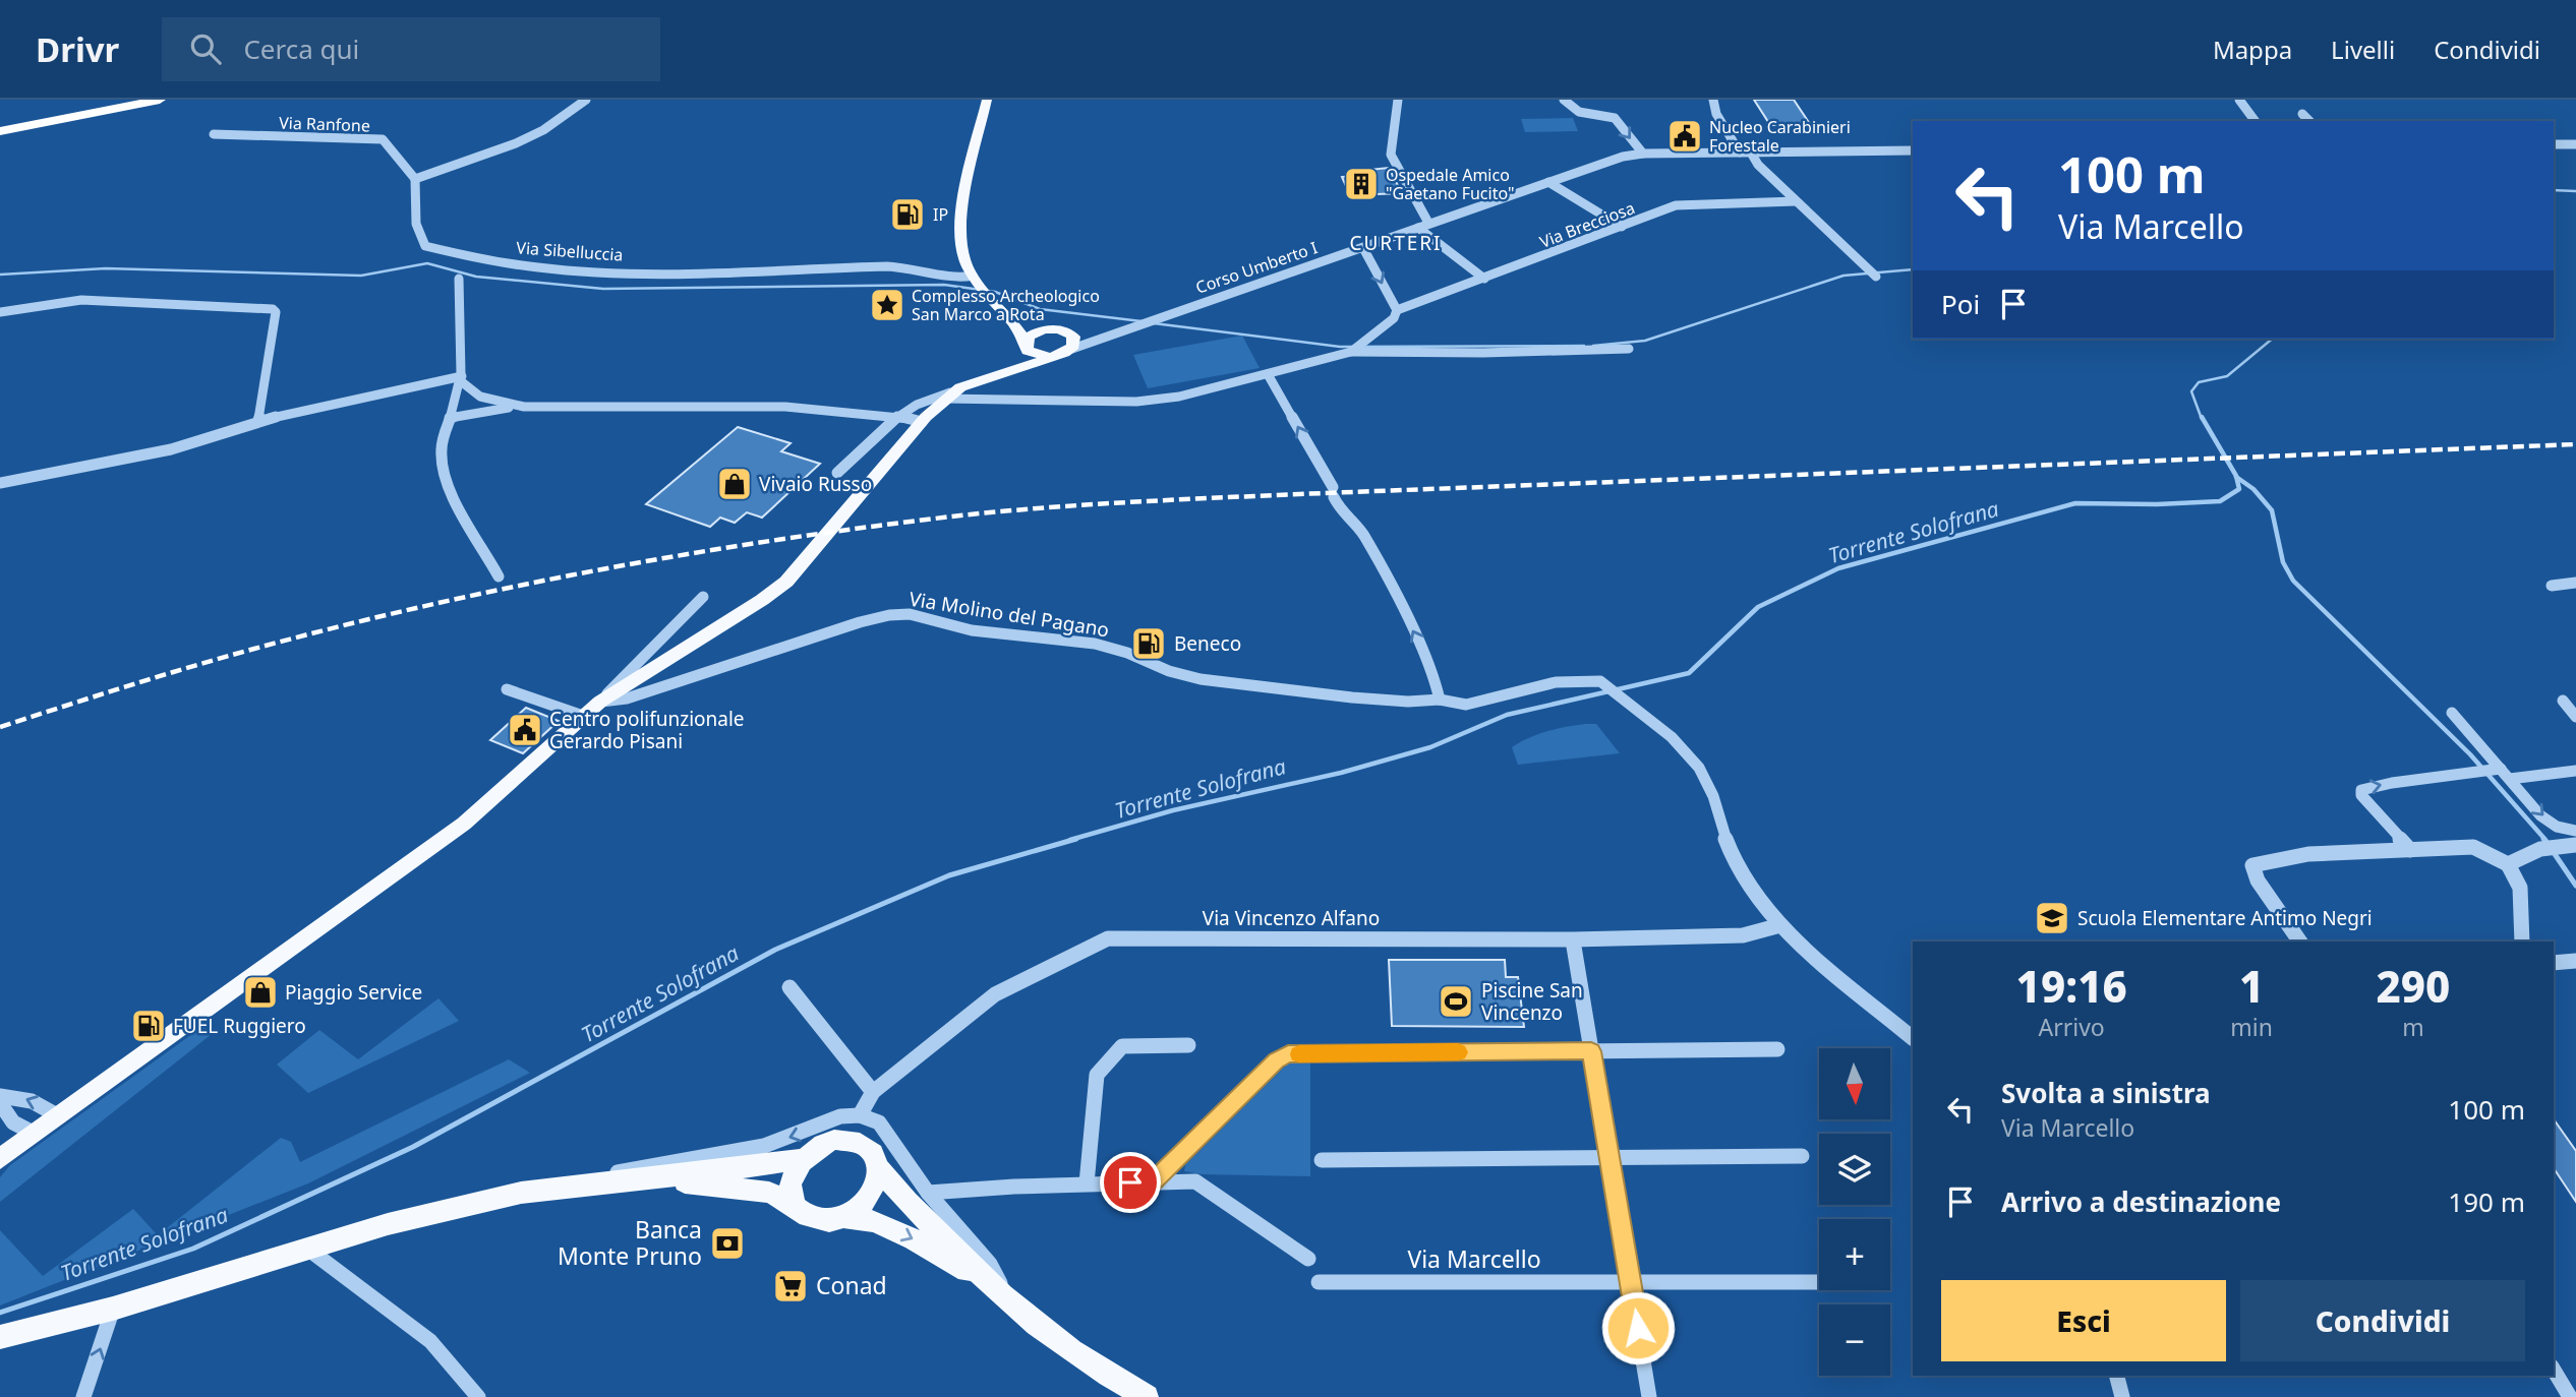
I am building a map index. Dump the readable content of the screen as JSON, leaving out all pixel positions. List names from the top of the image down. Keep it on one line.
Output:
{"streets":{"street":["Via Ranfone","Via Brecciosa","Via Sibelluccia","Corso Umberto I","Via Molino del Pagano","Via Vincenzo Alfano","Via Marcello"]},"crossings":[["Via Ranfone","Via Sibelluccia"],["Via Molino del Pagano","Via Vincenzo Alfano"]],"districts":["CURTERI"],"water":["Torrente Solofrana"],"places":{"public building":["Nucleo Carabinieri Forestale","Centro polifunzionale Gerardo Pisani"],"building":["Ospedale Amico \"Gaetano Fucito\""],"fuel station":["IP","Beneco","FUEL Ruggiero"],"place":["Complesso Archeologico San Marco a Rota"],"shop":["Vivaio Russo","Piaggio Service"],"school or university":["Scuola Elementare Antimo Negri"],"sports":["Piscine San Vincenzo"],"bank":["Banca Monte Pruno"],"supermarket":["Conad"]},"north":"bottom","page":{"header":"Drivr","search":"Cerca qui","nav":["Mappa","Livelli","Condividi"],"turn":["100 m","Via Marcello"],"then":"Poi","eta":["19:16","Arrivo","1","min","290","m"],"map_buttons":["+","−"],"list":[{"name":"Svolta a sinistra","note":"Via Marcello","value":"100 m"},{"name":"Arrivo a destinazione","value":"190 m"}],"buttons":["Esci","Condividi"]}}
